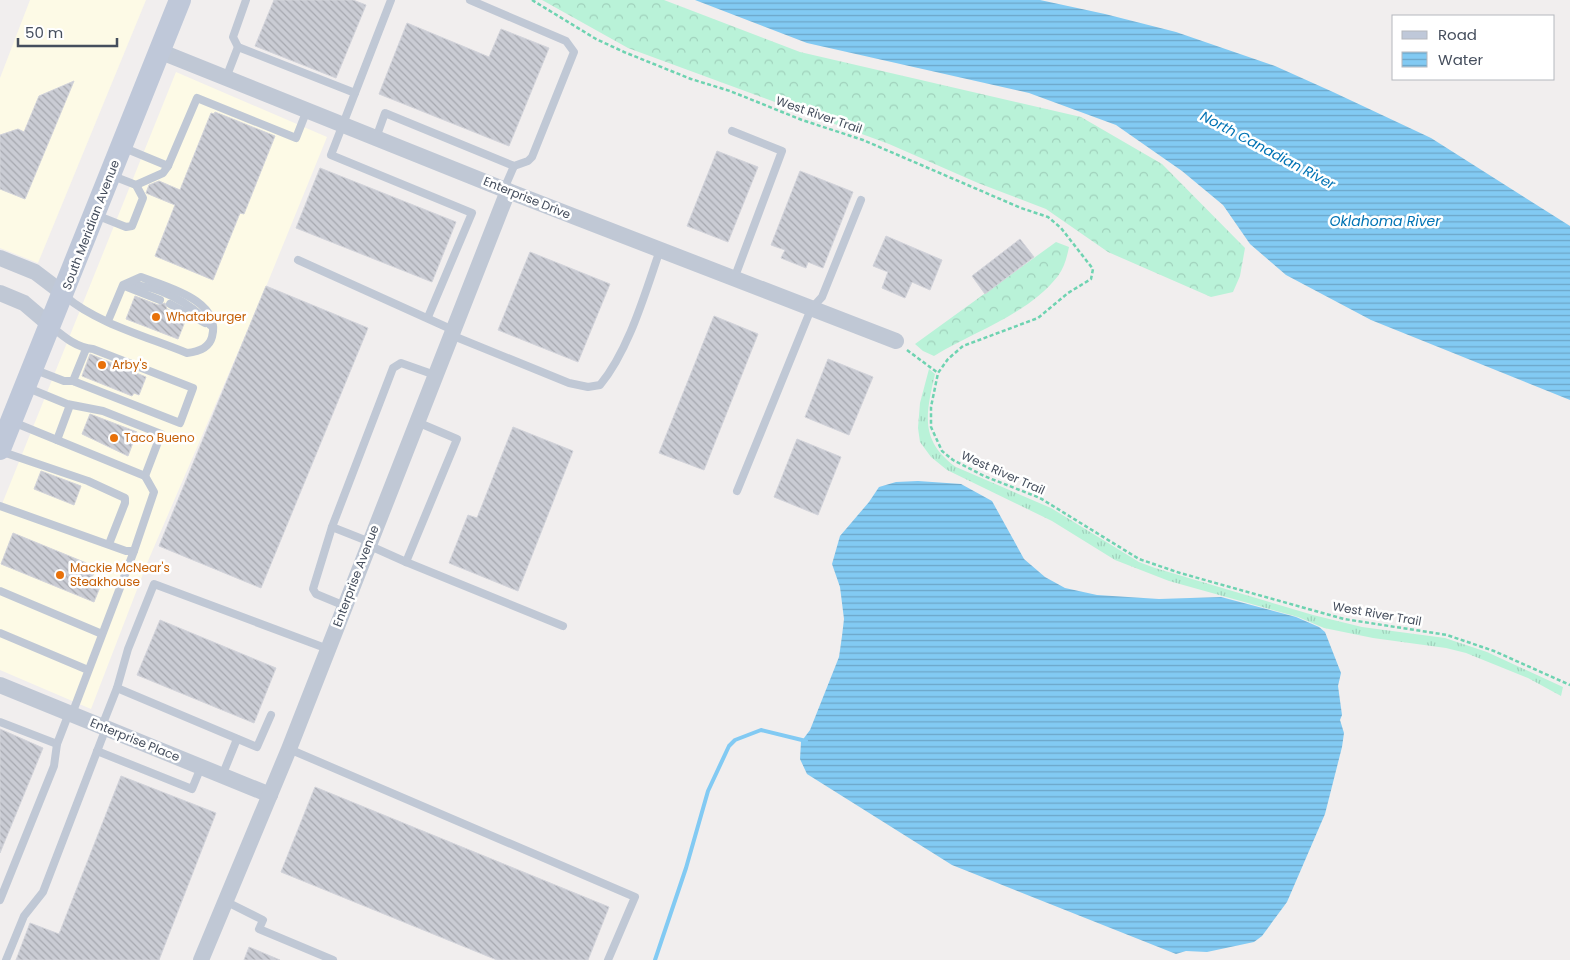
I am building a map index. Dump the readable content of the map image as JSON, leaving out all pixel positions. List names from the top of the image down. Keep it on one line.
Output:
{"streets":{"main road":["South Meridian Avenue"],"street":["Enterprise Drive","Enterprise Avenue","Enterprise Place"],"path":["West River Trail"]},"crossings":[["Enterprise Drive","South Meridian Avenue"],["Enterprise Drive","Enterprise Avenue"],["Enterprise Avenue","Enterprise Place"]],"water":["North Canadian River","Oklahoma River"],"places":["Whataburger","Arby's","Taco Bueno","Mackie McNear's Steakhouse"],"legend":["Road","Water"],"scale_bar":"50 m"}
